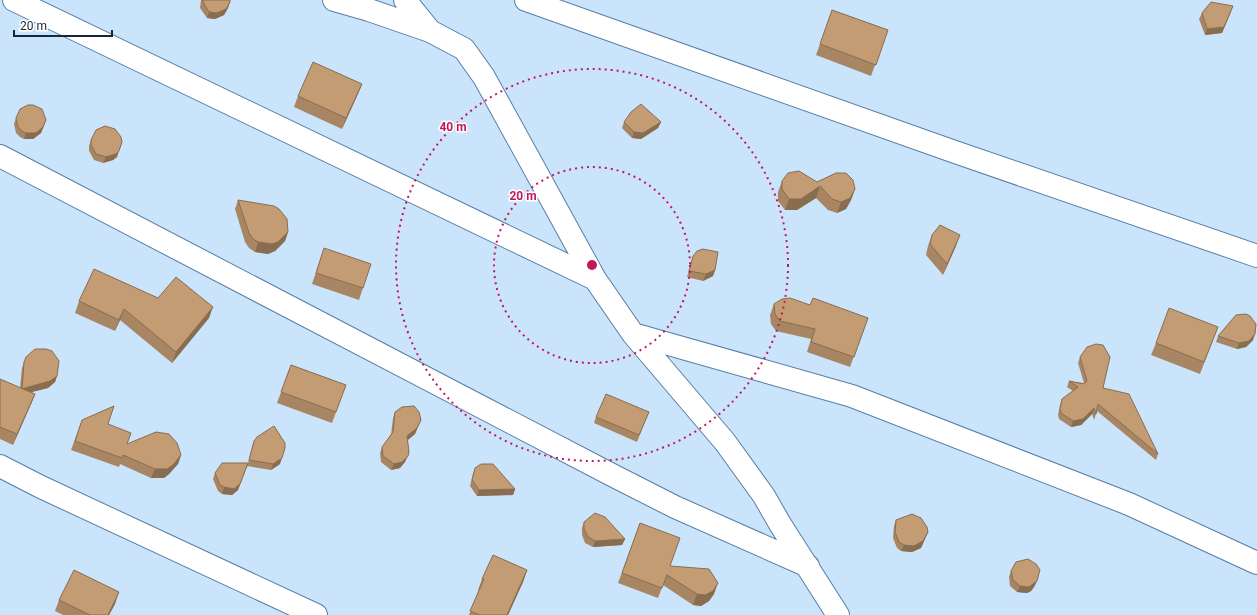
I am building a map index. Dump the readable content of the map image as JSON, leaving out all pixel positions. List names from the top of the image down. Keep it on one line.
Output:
{"scale_bar":"20 m","rings":["40 m","20 m"]}
